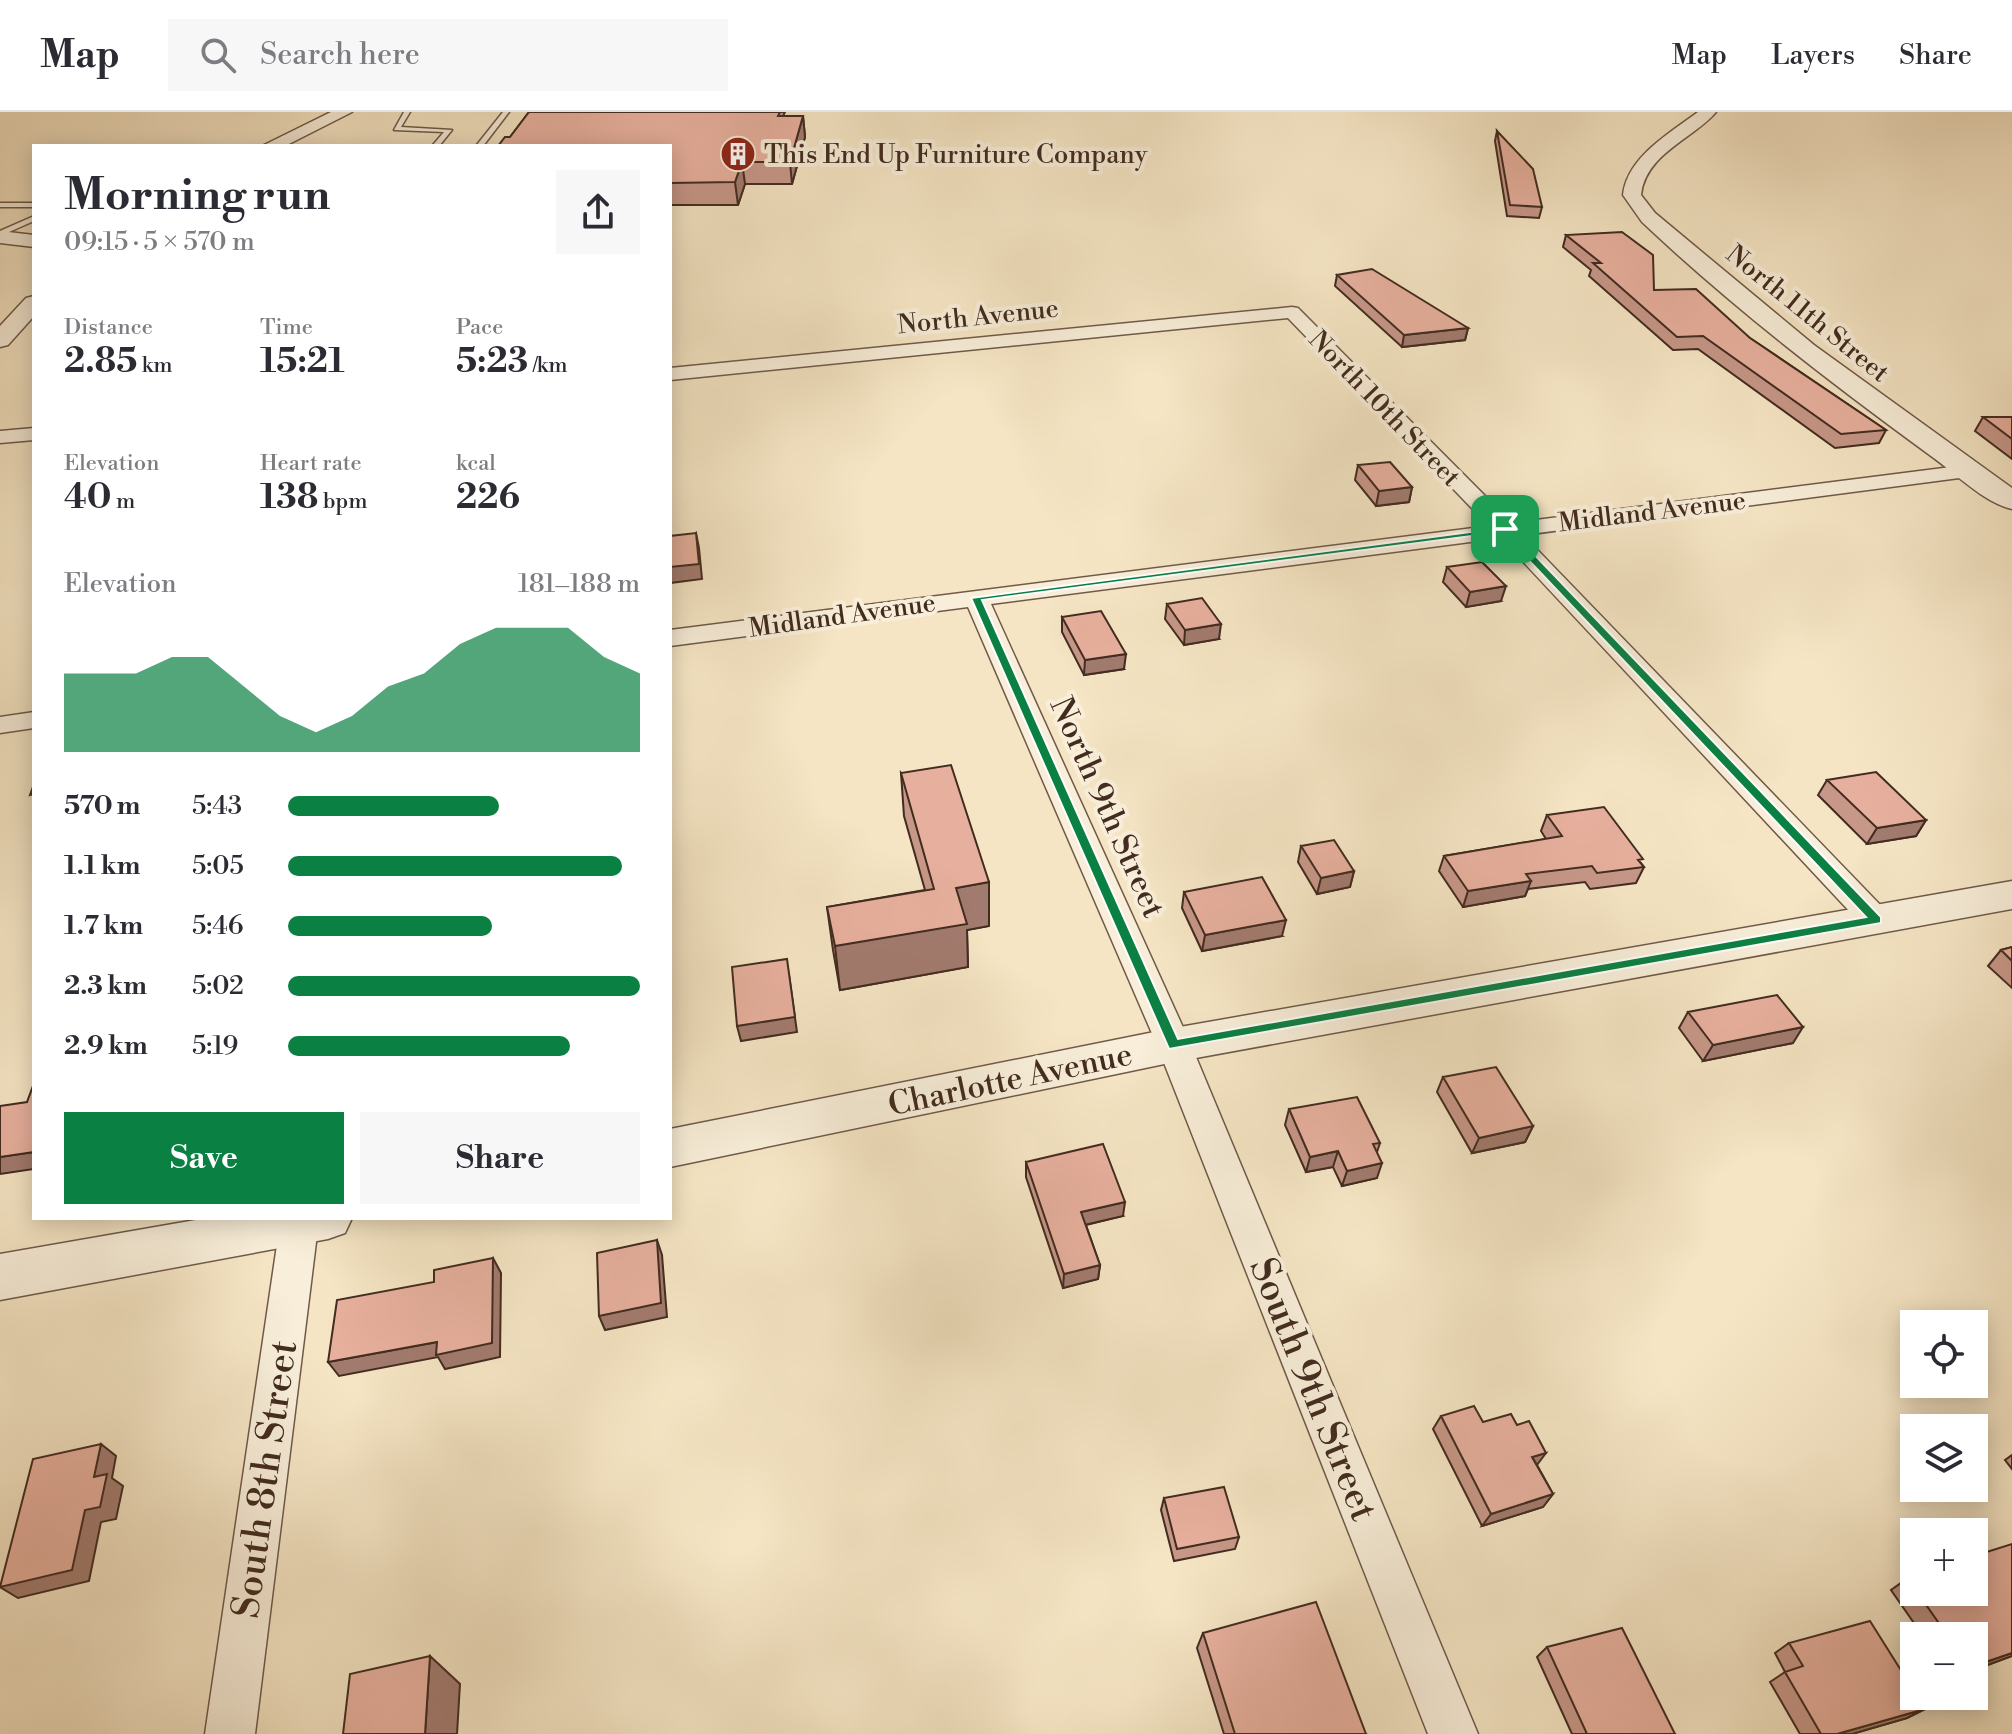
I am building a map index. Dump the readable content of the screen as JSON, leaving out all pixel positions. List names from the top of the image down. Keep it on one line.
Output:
{"streets":{"street":["North 11th Street","North Avenue","North 10th Street","Midland Avenue","North 9th Street","Charlotte Avenue","South 9th Street","South 8th Street"]},"crossings":[["North 11th Street","Midland Avenue"],["North Avenue","North 10th Street"],["North 10th Street","Midland Avenue"],["North 10th Street","Charlotte Avenue"],["Midland Avenue","North 9th Street"],["North 9th Street","Charlotte Avenue"],["North 9th Street","South 9th Street"],["Charlotte Avenue","South 9th Street"]],"places":{"building":["This End Up Furniture Company"]},"page":{"header":"Map","search":"Search here","nav":["Map","Layers","Share"],"heading":["Morning run","09:15 · 5 × 570 m"],"stats":[["Distance","2.85 km"],["Time","15:21"],["Pace","5:23 /km"],["Elevation","40 m"],["Heart rate","138 bpm"],["kcal","226"]],"chart":["Elevation","181–188 m"],"list":[{"name":"570 m","note":"5:43"},{"name":"1.1 km","note":"5:05"},{"name":"1.7 km","note":"5:46"},{"name":"2.3 km","note":"5:02"},{"name":"2.9 km","note":"5:19"}],"buttons":["Save","Share"],"map_buttons":["+","−"]}}
